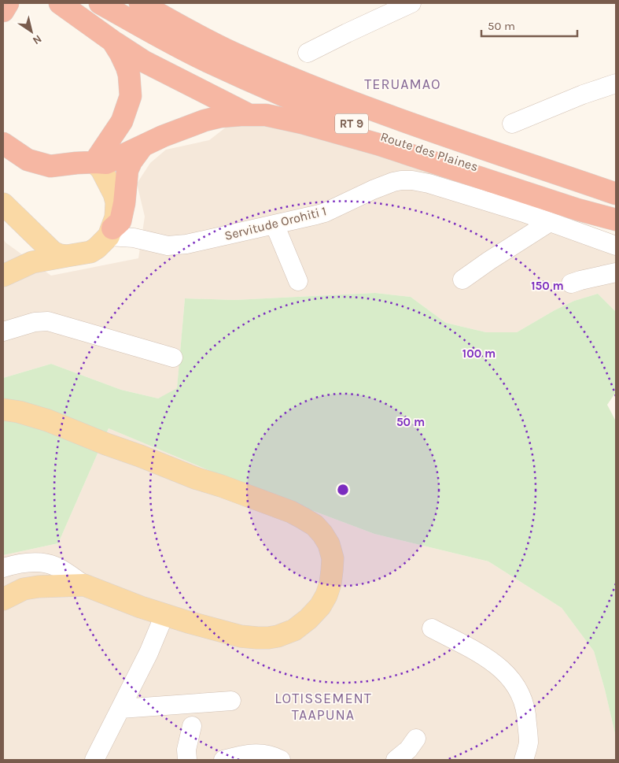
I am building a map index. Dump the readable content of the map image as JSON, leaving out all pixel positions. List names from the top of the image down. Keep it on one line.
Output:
{"streets":{"highway":["RT 9","Route des Plaines"],"street":["Servitude Orohiti 1"]},"districts":["TERUAMAO","LOTISSEMENT TAAPUNA"],"scale_bar":"50 m","north":"bottom right","rings":["150 m","100 m","50 m"]}
